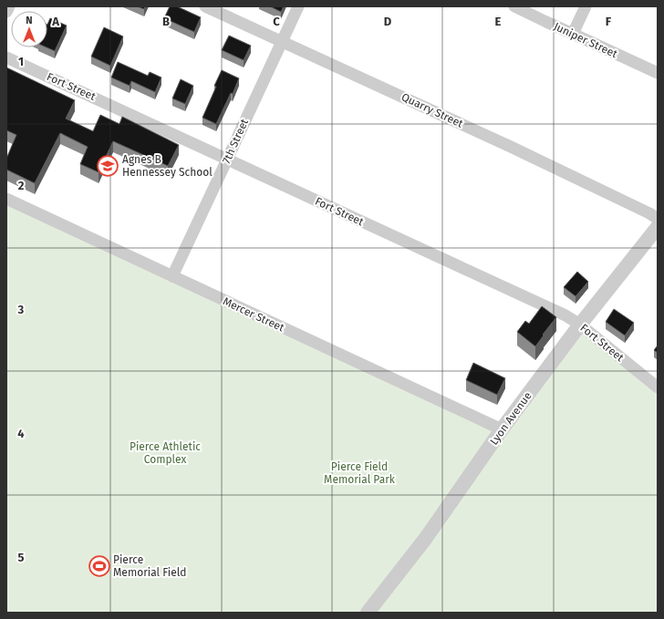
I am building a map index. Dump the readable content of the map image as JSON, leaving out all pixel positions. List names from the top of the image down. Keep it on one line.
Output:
{"streets":{"street":["Juniper Street","Fort Street","Quarry Street","7th Street","Mercer Street","Lyon Avenue"]},"crossings":[["Fort Street","7th Street"],["Fort Street","Lyon Avenue"],["Quarry Street","7th Street"],["7th Street","Mercer Street"],["Mercer Street","Lyon Avenue"]],"parks":["Pierce Athletic Complex","Pierce Field Memorial Park"],"places":{"school or university":["Agnes B Hennessey School"],"sports":["Pierce Memorial Field"]},"north":"top","grid":{"columns":["A","B","C","D","E","F"],"rows":["1","2","3","4","5"]}}
